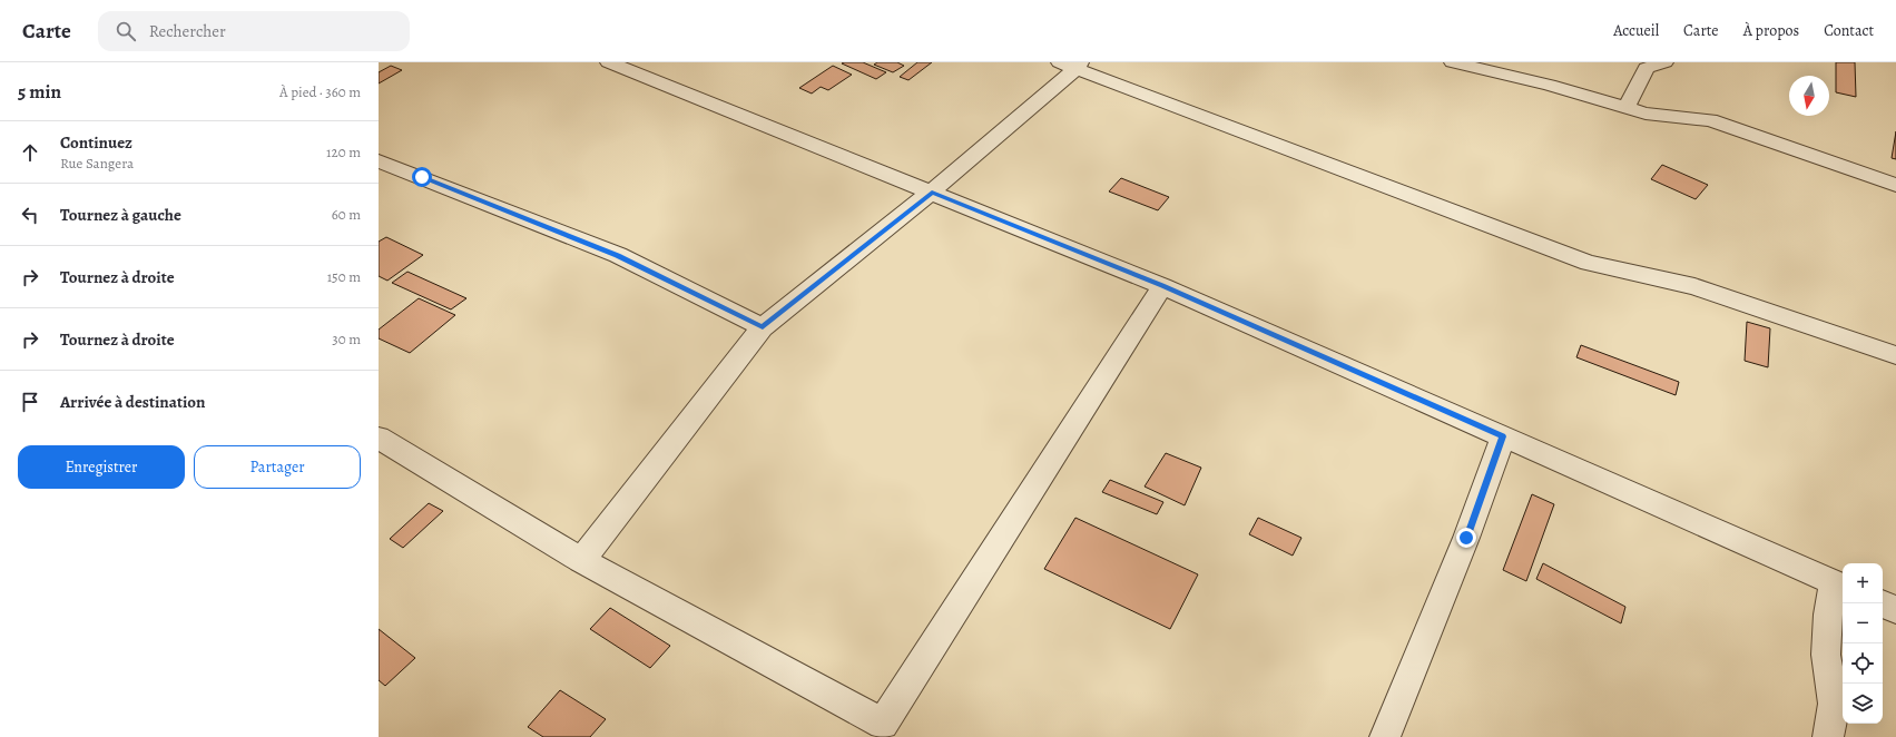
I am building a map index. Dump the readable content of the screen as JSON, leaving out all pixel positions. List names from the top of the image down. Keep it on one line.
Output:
{"north":"bottom","page":{"header":"Carte","search":"Rechercher","nav":["Accueil","Carte","À propos","Contact"],"heading":["5 min","À pied · 360 m"],"list":[["Continuez","Rue Sangera","120 m"],["Tournez à gauche","60 m"],["Tournez à droite","150 m"],["Tournez à droite","30 m"],"Arrivée à destination"],"buttons":["Enregistrer","Partager"],"map_buttons":["+","−"]}}
